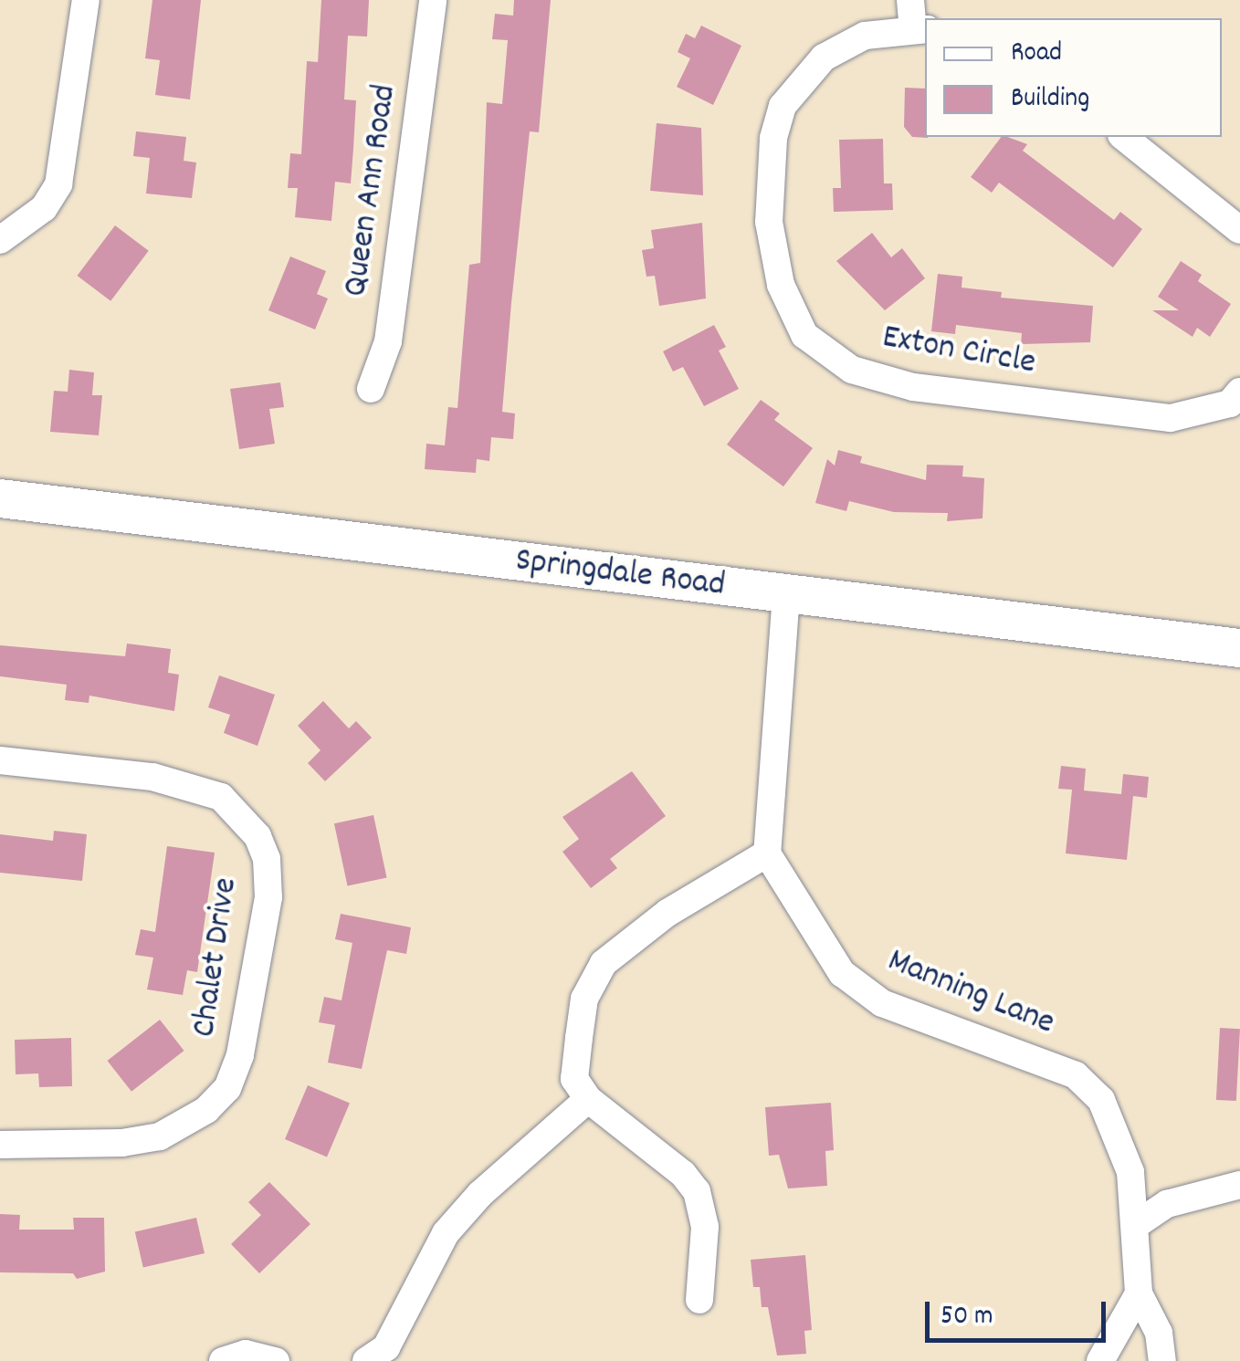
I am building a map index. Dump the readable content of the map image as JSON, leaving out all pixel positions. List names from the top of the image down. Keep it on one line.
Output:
{"streets":{"main road":["Springdale Road"],"street":["Queen Ann Road","Exton Circle","Chalet Drive","Manning Lane"]},"legend":["Road","Building"],"scale_bar":"50 m"}
